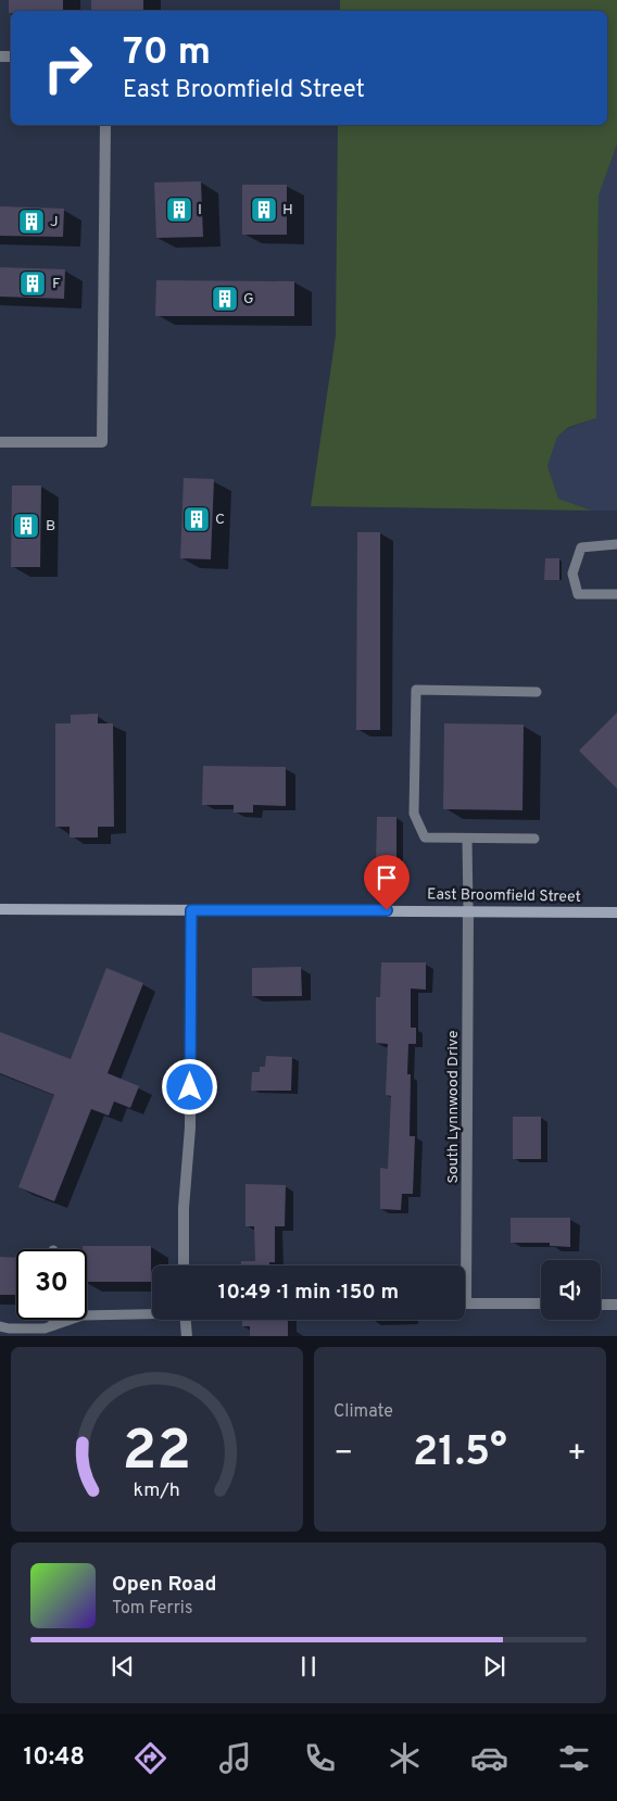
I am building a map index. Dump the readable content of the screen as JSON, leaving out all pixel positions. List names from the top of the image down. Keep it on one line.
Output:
{"streets":{"main road":["East Broomfield Street"],"street":["South Lynnwood Drive"]},"crossings":[["East Broomfield Street","South Lynnwood Drive"]],"places":{"building":["I","H","J","F","G","C","B"]},"page":{"turn":["70 m","East Broomfield Street"],"limit":"30","trip":"10:49 · 1 min · 150 m","tile":"Climate","heat":["−","21.5°","+"],"song":["Open Road","Tom Ferris"],"tabs":"10:48","gauge":["22","km/h"]}}
